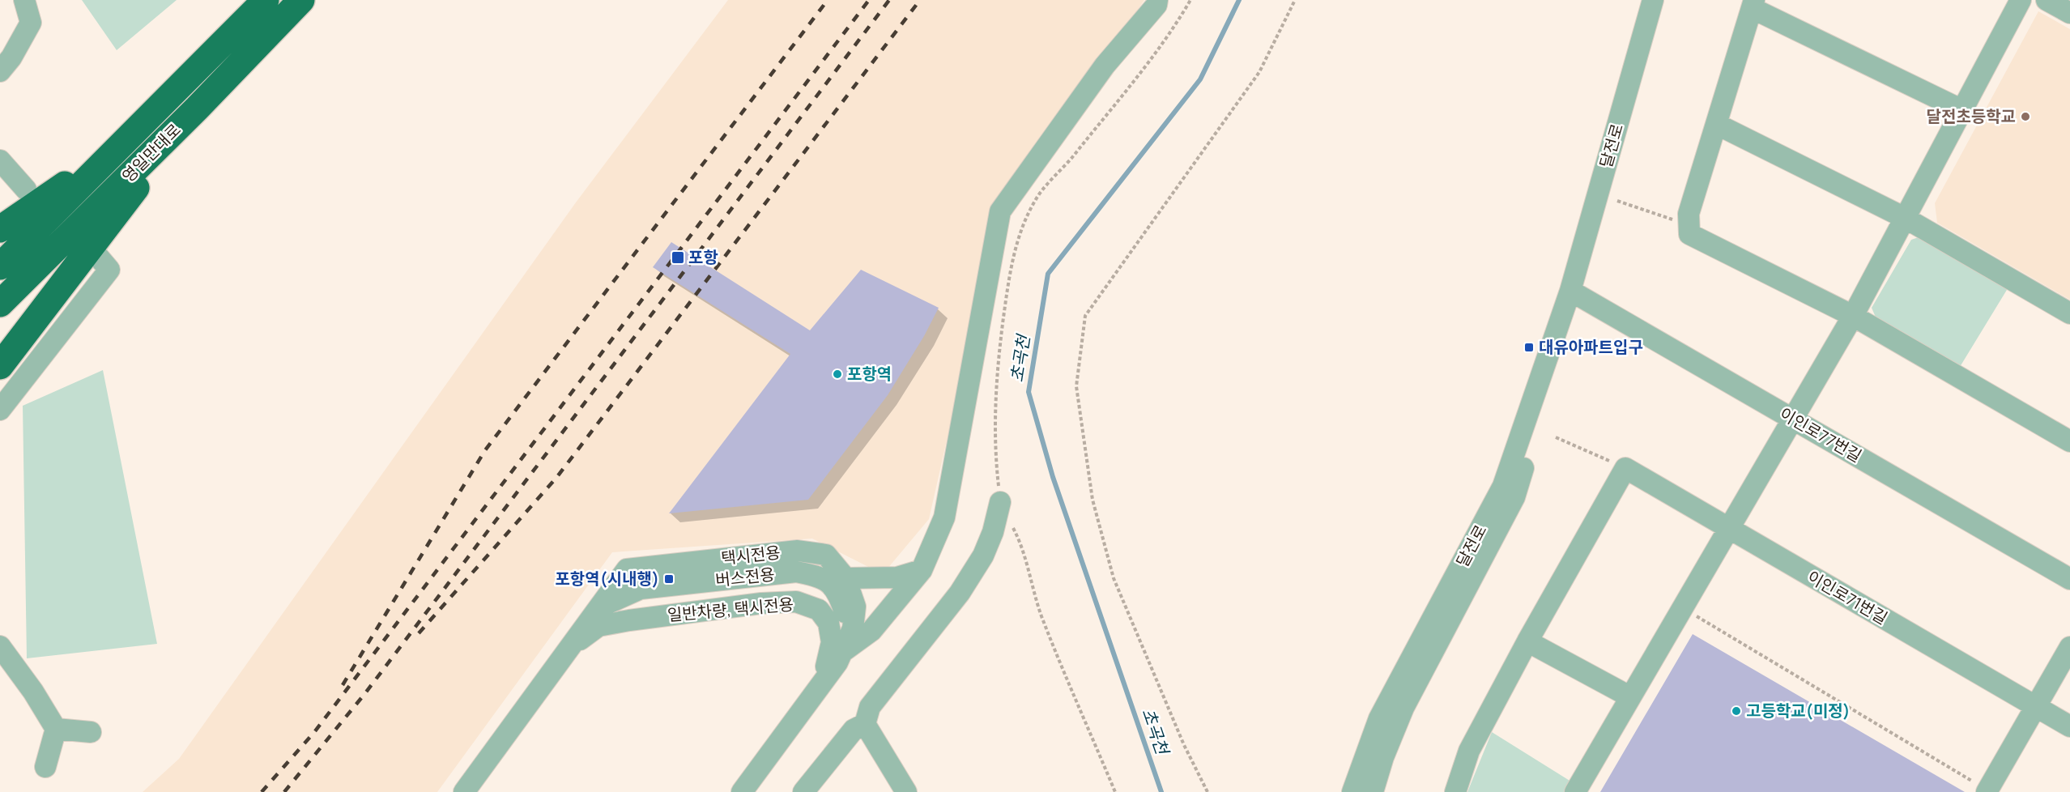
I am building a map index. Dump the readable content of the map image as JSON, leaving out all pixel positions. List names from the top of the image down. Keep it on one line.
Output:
{"streets":{"highway":["영일만대로"],"street":["달전로","이인로77번길","택시전용","버스전용","이인로71번길","일반차량, 택시전용"]},"crossings":[["달전로","이인로77번길"],["택시전용","버스전용"],["택시전용","일반차량, 택시전용"]],"water":["초곡천"],"places":{"other":["달전초등학교","포항역","고등학교(미정)"],"transit":["포항","대유아파트입구","포항역(시내행)"]}}
